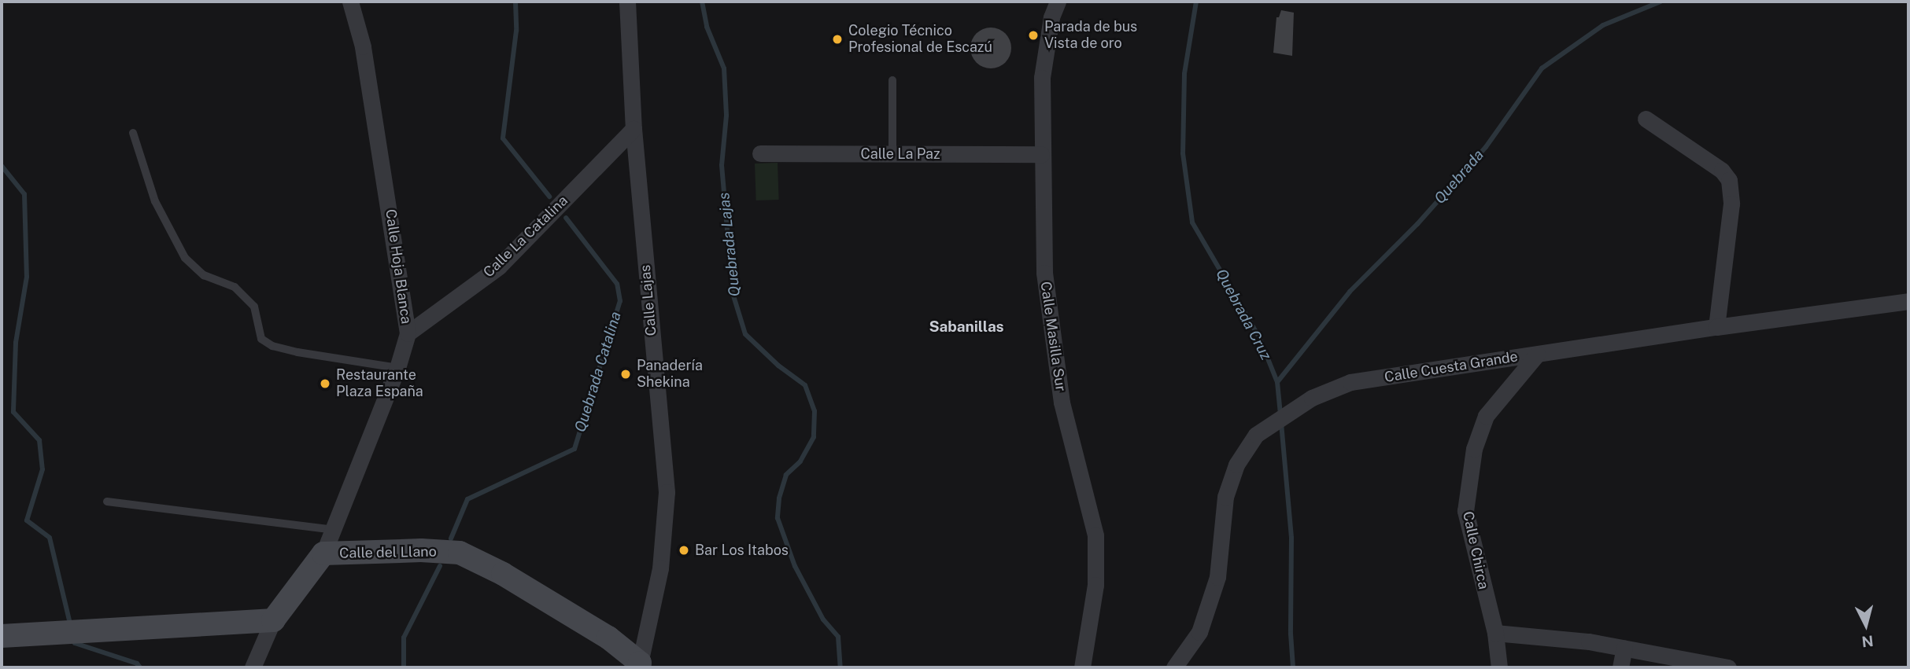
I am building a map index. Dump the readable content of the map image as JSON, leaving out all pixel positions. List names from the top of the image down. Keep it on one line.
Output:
{"streets":{"main road":["Calle del Llano"],"street":["Calle La Paz","Calle La Catalina","Calle Hoja Blanca","Calle Lajas","Calle Masilla Sur","Calle Cuesta Grande","Calle Chirca"]},"crossings":[["Calle La Paz","Calle Masilla Sur"],["Calle La Catalina","Calle Hoja Blanca"],["Calle La Catalina","Calle Lajas"],["Calle Hoja Blanca","Calle del Llano"],["Calle Lajas","Calle del Llano"],["Calle Cuesta Grande","Calle Chirca"]],"districts":["Sabanillas"],"water":["Quebrada","Quebrada Lajas","Quebrada Cruz","Quebrada Catalina"],"places":["Parada de bus Vista de oro","Colegio Técnico Profesional de Escazú","Panadería Shekina","Restaurante Plaza España","Bar Los Itabos"],"north":"bottom"}
